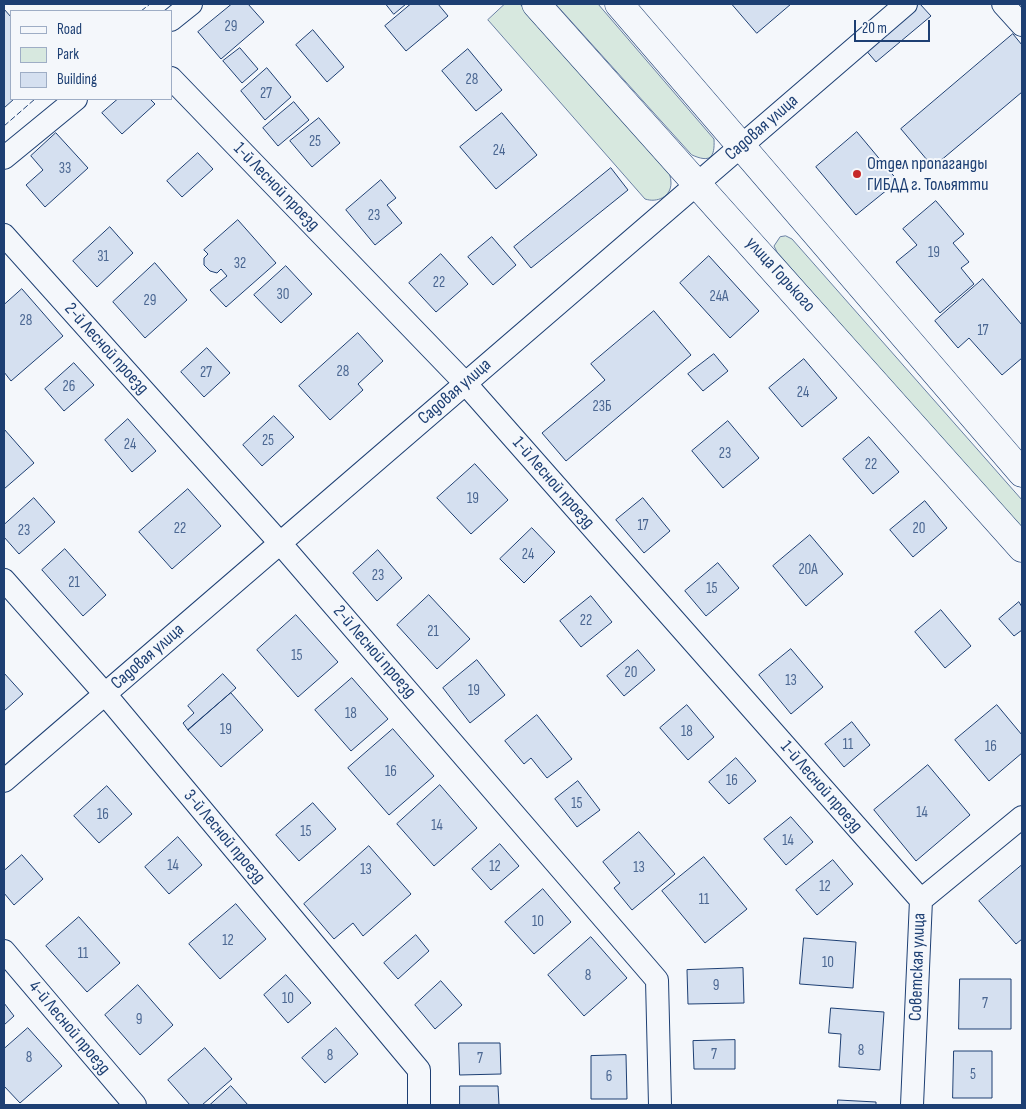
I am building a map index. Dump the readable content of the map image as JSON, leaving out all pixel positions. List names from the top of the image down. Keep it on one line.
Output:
{"streets":{"main road":["улица Горького"],"street":["Садовая улица","1-й Лесной проезд","2-й Лесной проезд","3-й Лесной проезд","Советская улица","4-й Лесной проезд"]},"crossings":[["Садовая улица","1-й Лесной проезд"],["Садовая улица","улица Горького"],["Садовая улица","2-й Лесной проезд"],["Садовая улица","3-й Лесной проезд"],["1-й Лесной проезд","Советская улица"]],"places":["Отдел пропаганды ГИБДД г. Тольятти"],"house_numbers":["29","28","27","25","24","33","23","19","31","32","22","30","24А","29","28","17","28","27","26","24","23Б","25","24","23","22","19","17","22","20","23","24","20А","23","21","15","22","21","15","20","13","19","18","19","18","11","16","16","16","15","14","16","14","15","14","14","12","13","13","12","11","10","12","11","10","8","9","10","7","9","8","7","8","8","7","5","6"],"legend":["Road","Park","Building"],"scale_bar":"20 m"}
